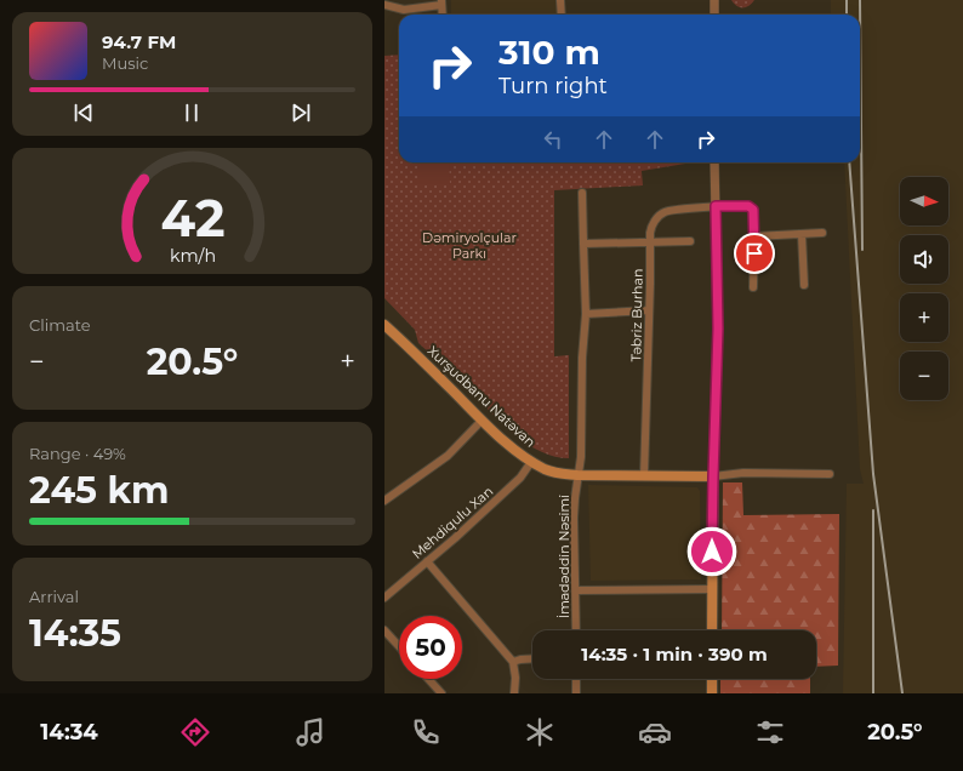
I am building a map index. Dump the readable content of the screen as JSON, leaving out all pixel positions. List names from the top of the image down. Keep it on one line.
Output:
{"streets":{"main road":["Xurşudbanu Natəvan"],"street":["Təbriz Burhan","Mehdiqulu Xan","İmadəddin Nəsimi"]},"crossings":[["Təbriz Burhan","Xurşudbanu Natəvan"],["Xurşudbanu Natəvan","Mehdiqulu Xan"],["Xurşudbanu Natəvan","İmadəddin Nəsimi"]],"parks":["Dəmiryolçular Parkı"],"north":"right","page":{"turn":["310 m","Turn right"],"song":["94.7 FM","Music"],"map_buttons":["+","−"],"tile":["Climate",["Range · 49%","245 km"],["Arrival","14:35"]],"heat":["−","20.5°","+"],"limit":"50","trip":"14:35 · 1 min · 390 m","tabs":["14:34","20.5°"],"gauge":["42","km/h"]}}
